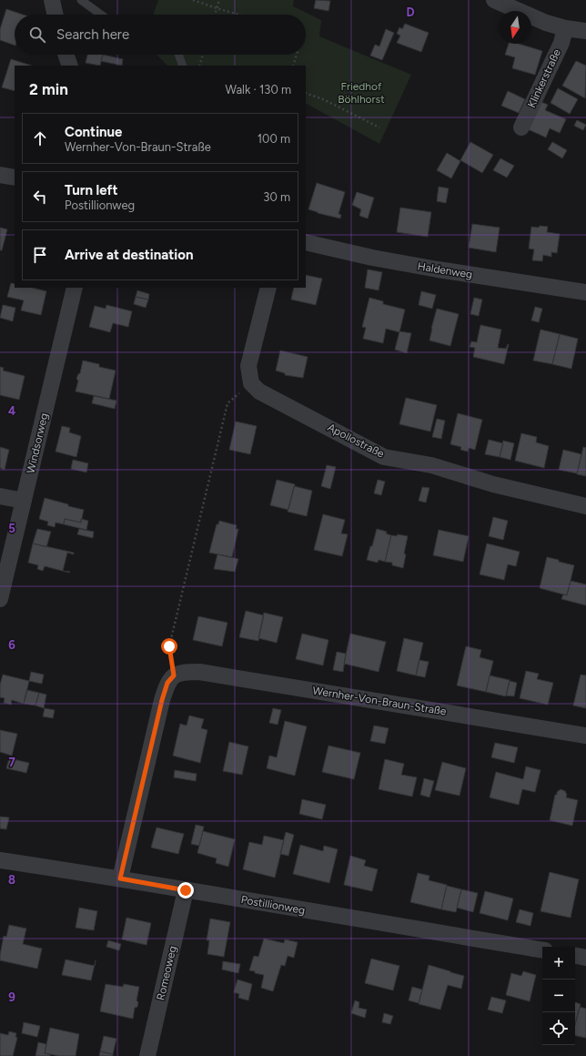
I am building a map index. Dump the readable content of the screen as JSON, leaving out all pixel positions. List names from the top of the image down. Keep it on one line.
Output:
{"streets":{"street":["Klinkerstraße","Haldenweg","Apollostraße","Windsorweg","Wernher-Von-Braun-Straße","Postillionweg","Romeoweg"]},"crossings":[["Postillionweg","Romeoweg"]],"parks":["Friedhof Böhlhorst"],"north":"bottom","page":{"search":"Search here","heading":["2 min","Walk · 130 m"],"list":[["Continue","Wernher-Von-Braun-Straße","100 m"],["Turn left","Postillionweg","30 m"],"Arrive at destination"],"map_buttons":["+","−"]},"grid":{"columns":["D"],"rows":["4","5","6","7","8","9"]}}
